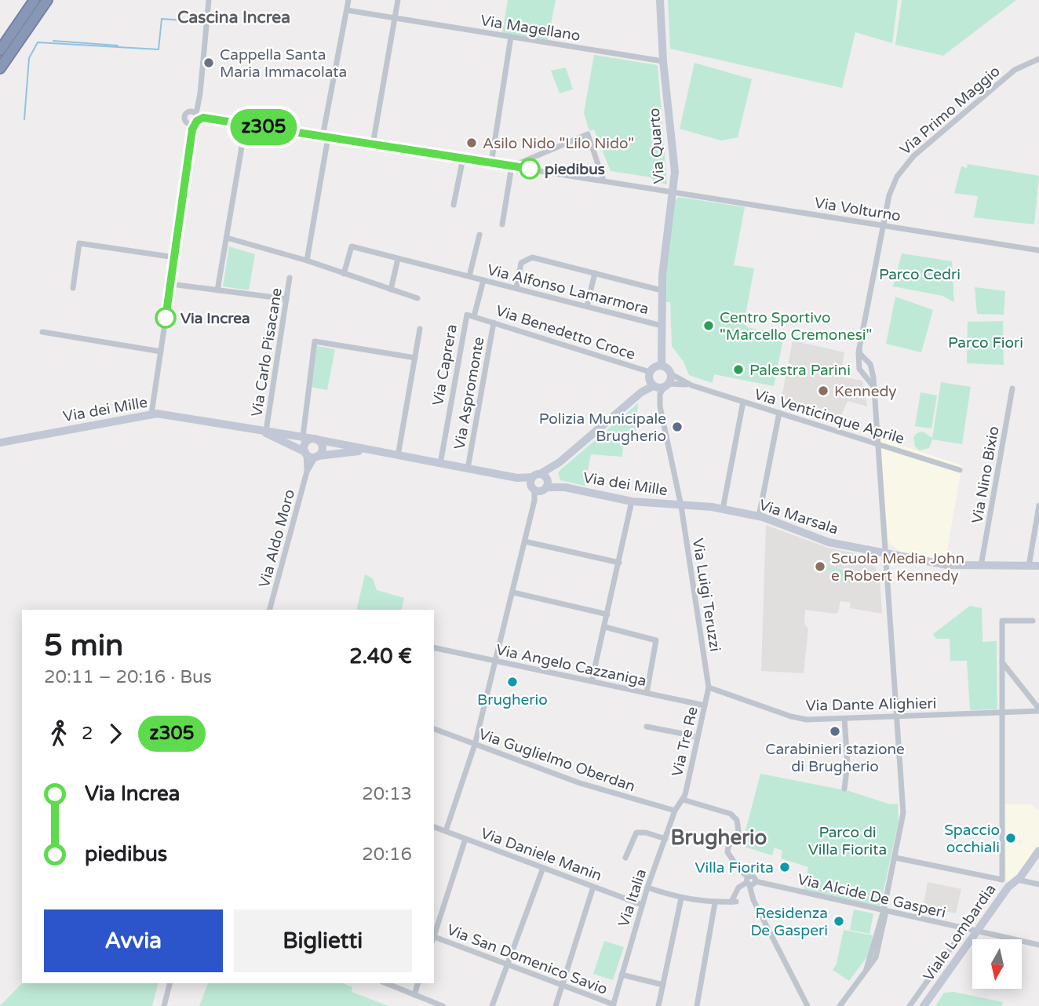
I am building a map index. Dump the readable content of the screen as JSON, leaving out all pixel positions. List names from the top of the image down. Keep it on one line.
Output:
{"streets":{"main road":["Via Quarto","Via dei Mille","Via Marsala","Viale Lombardia"],"street":["Via Magellano","Via Primo Maggio","Via Volturno","Via Alfonso Lamarmora","Via Benedetto Croce","Via Carlo Pisacane","Via Caprera","Via Aspromonte","Via Venticinque Aprile","Via Nino Bixio","Via Aldo Moro","Via Luigi Teruzzi","Via Angelo Cazzaniga","Via Dante Alighieri","Via Tre Re","Via Guglielmo Oberdan","Via Daniele Manin","Via Alcide De Gasperi","Via Italia","Via San Domenico Savio"]},"crossings":[["Via Magellano","Via Quarto"],["Via Primo Maggio","Via Volturno"],["Via Quarto","Via Volturno"],["Via Quarto","Via Alfonso Lamarmora"],["Via Quarto","Via Benedetto Croce"],["Via Quarto","Via Venticinque Aprile"],["Via Alfonso Lamarmora","Via Caprera"],["Via Benedetto Croce","Via Caprera"],["Via Benedetto Croce","Via Aspromonte"],["Via Benedetto Croce","Via Venticinque Aprile"],["Via Carlo Pisacane","Via dei Mille"],["Via Caprera","Via dei Mille"],["Via Aspromonte","Via dei Mille"],["Via dei Mille","Via Marsala"],["Via dei Mille","Via Aldo Moro"],["Via dei Mille","Via Luigi Teruzzi"],["Via Nino Bixio","Via Marsala"],["Via Marsala","Via Luigi Teruzzi"],["Via Luigi Teruzzi","Via Dante Alighieri"],["Via Luigi Teruzzi","Via Tre Re"],["Via Angelo Cazzaniga","Via Tre Re"],["Via Dante Alighieri","Via Tre Re"],["Via Tre Re","Via Italia"],["Via Guglielmo Oberdan","Via Italia"],["Via Daniele Manin","Via Italia"],["Via Alcide De Gasperi","Viale Lombardia"],["Via Italia","Via San Domenico Savio"]],"districts":["Cascina Increa","Brugherio"],"parks":["Parco Cedri","Parco Fiori","Parco di Villa Fiorita"],"places":["Cappella Santa Maria Immacolata","Asilo Nido \"Lilo Nido\"","piedibus","Via Increa","Centro Sportivo \"Marcello Cremonesi\"","Palestra Parini","Kennedy","Polizia Municipale Brugherio","Scuola Media John e Robert Kennedy","Brugherio","Carabinieri stazione di Brugherio","Spaccio occhiali","Villa Fiorita","Residenza De Gasperi"],"lines":["bus line z305"],"north":"bottom","page":{"on_map":"z305","heading":["5 min","20:11 – 20:16 · Bus","2.40 €"],"legs":["2","z305"],"list":[{"name":"Via Increa","value":"20:13"},{"name":"piedibus","value":"20:16"}],"buttons":["Avvia","Biglietti"]}}
